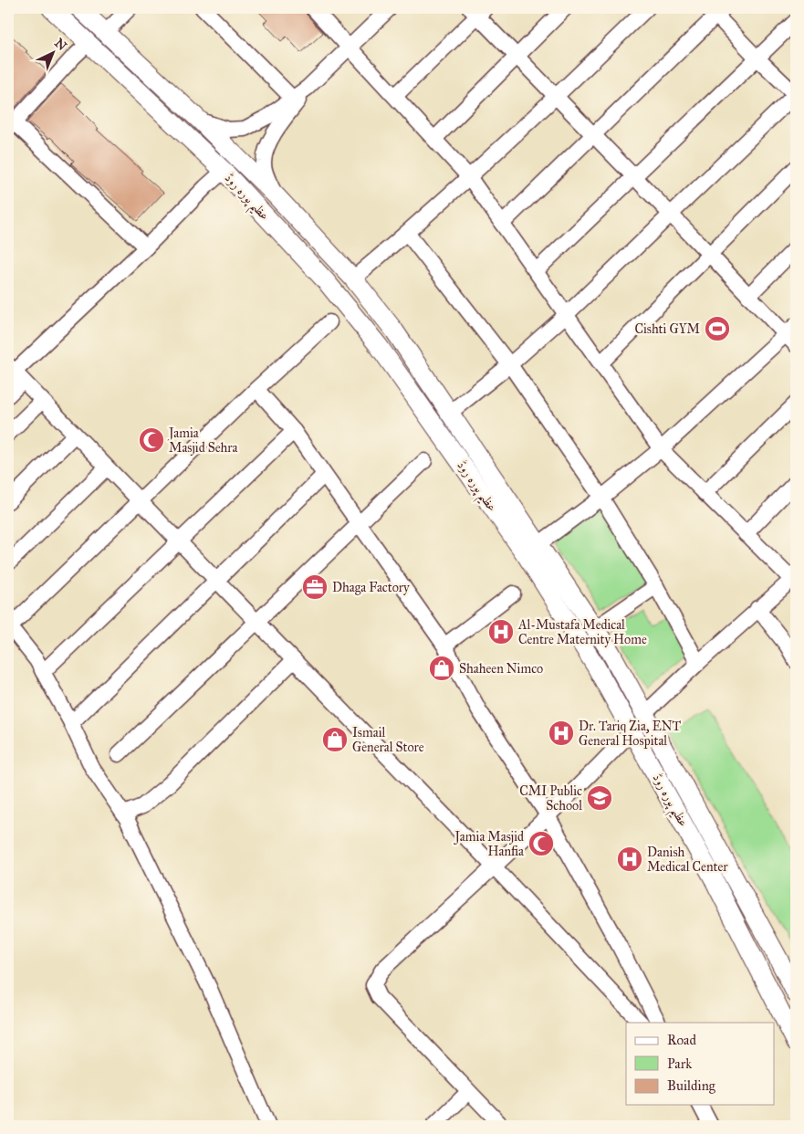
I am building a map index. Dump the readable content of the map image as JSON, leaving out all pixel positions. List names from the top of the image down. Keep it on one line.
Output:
{"streets":{"main road":["عظیم پورہ روڈ"]},"places":{"sports":["Cishti GYM"],"mosque":["Jamia Masjid Sehra","Jamia Masjid Hanfia"],"office":["Dhaga Factory"],"hospital":["Al-Mustafa Medical Centre Maternity Home","Dr. Tariq Zia, ENT General Hospital","Danish Medical Center"],"shop":["Shaheen Nimco","Ismail General Store"],"school or university":["CMI Public School"]},"legend":["Road","Park","Building"],"north":"top right"}
